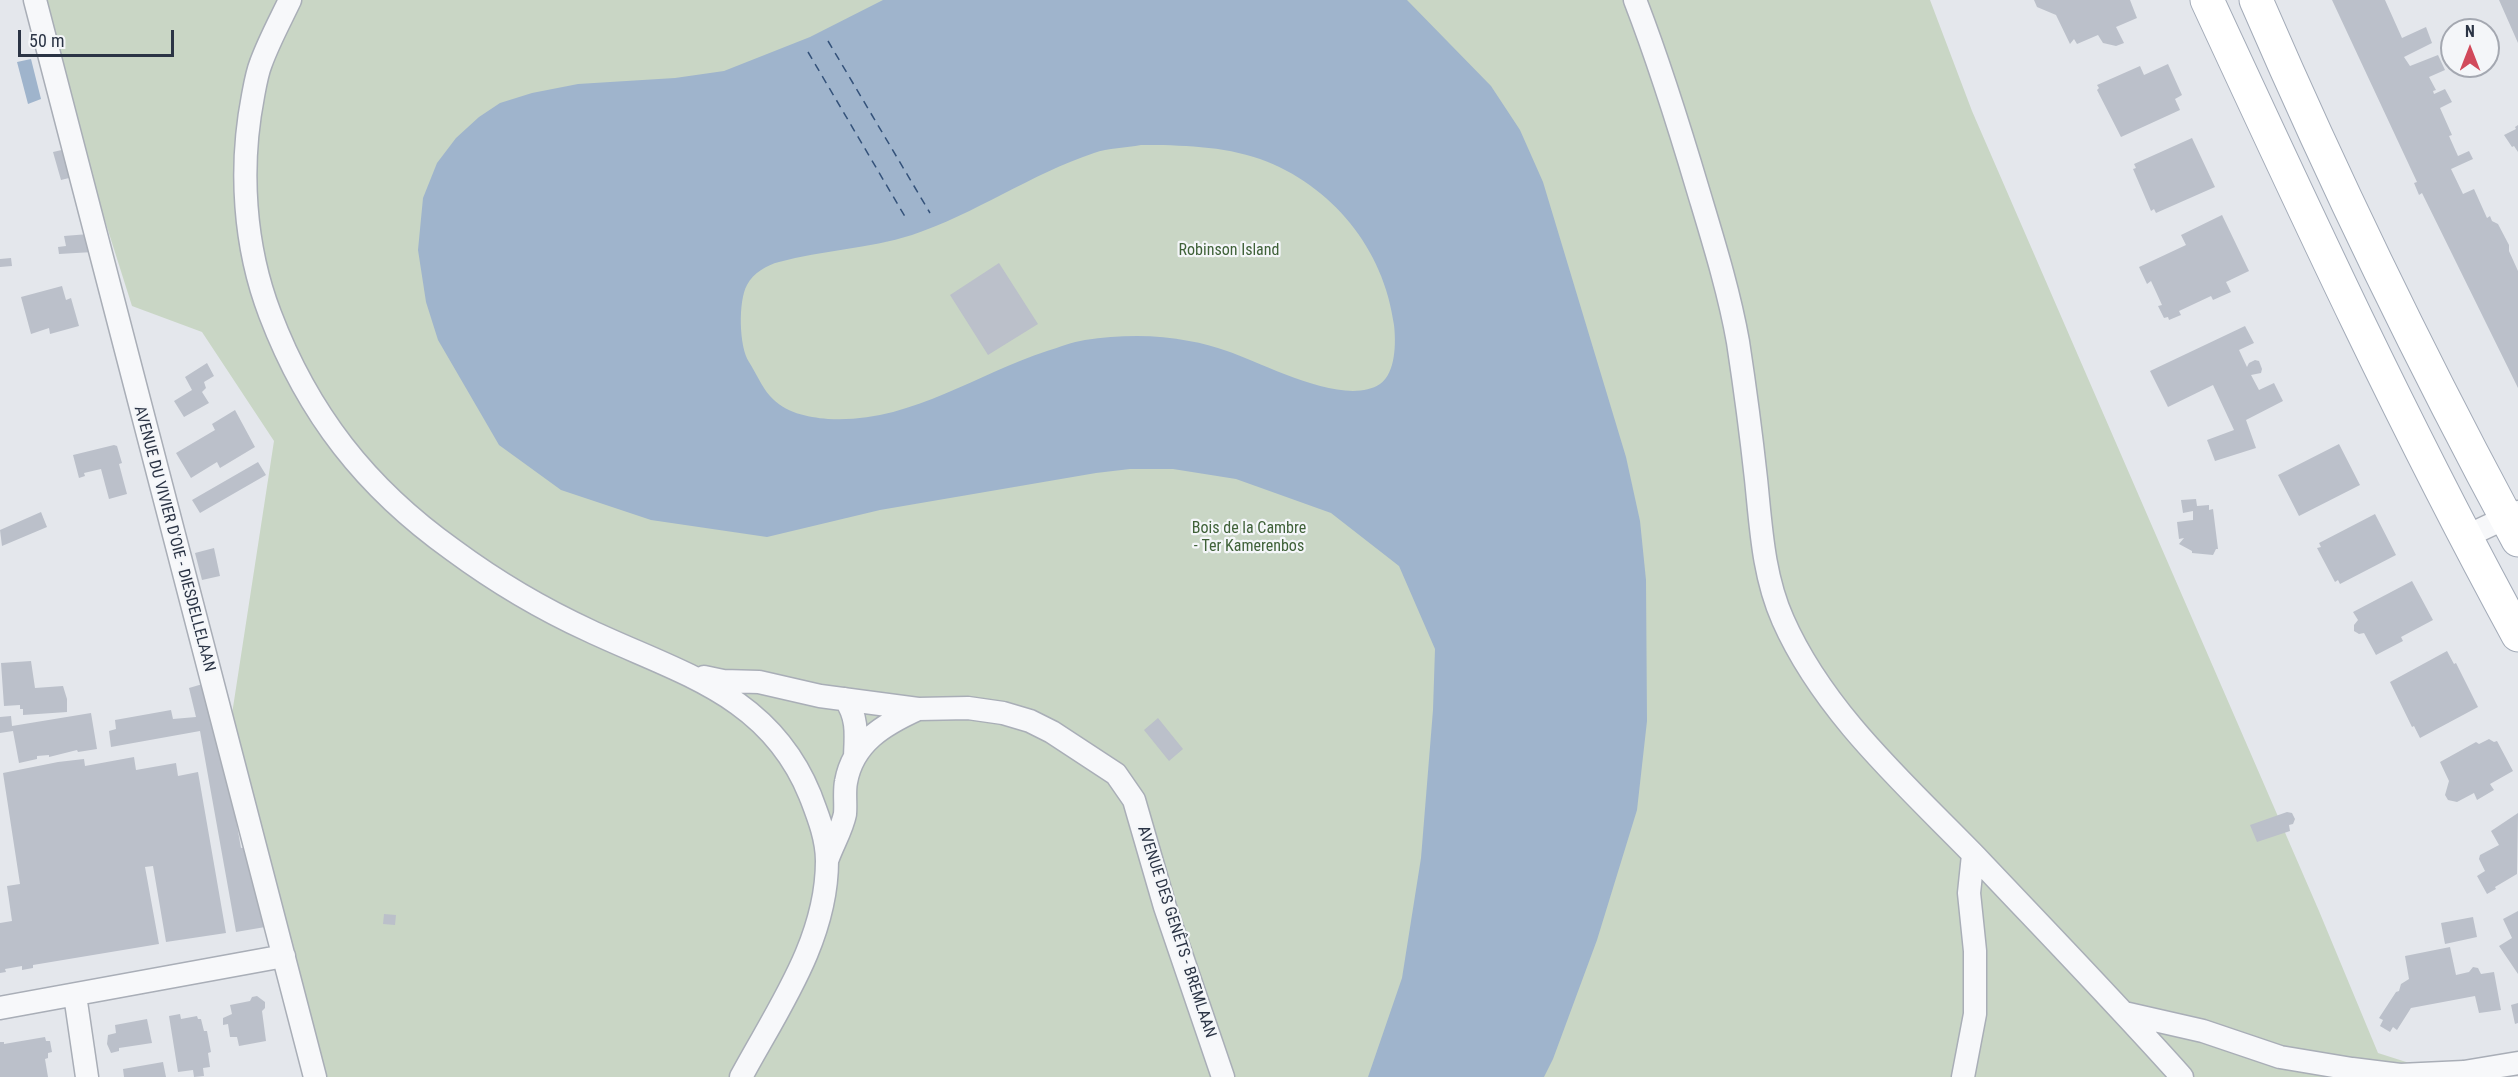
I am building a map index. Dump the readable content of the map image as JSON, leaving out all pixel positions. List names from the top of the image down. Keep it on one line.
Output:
{"streets":{"street":["AVENUE DU VIVIER D'OIE - DIESDELLELAAN","AVENUE DES GENÊTS - BREMLAAN"]},"parks":["Robinson Island","Bois de la Cambre - Ter Kamerenbos"],"scale_bar":"50 m","north":"top"}
